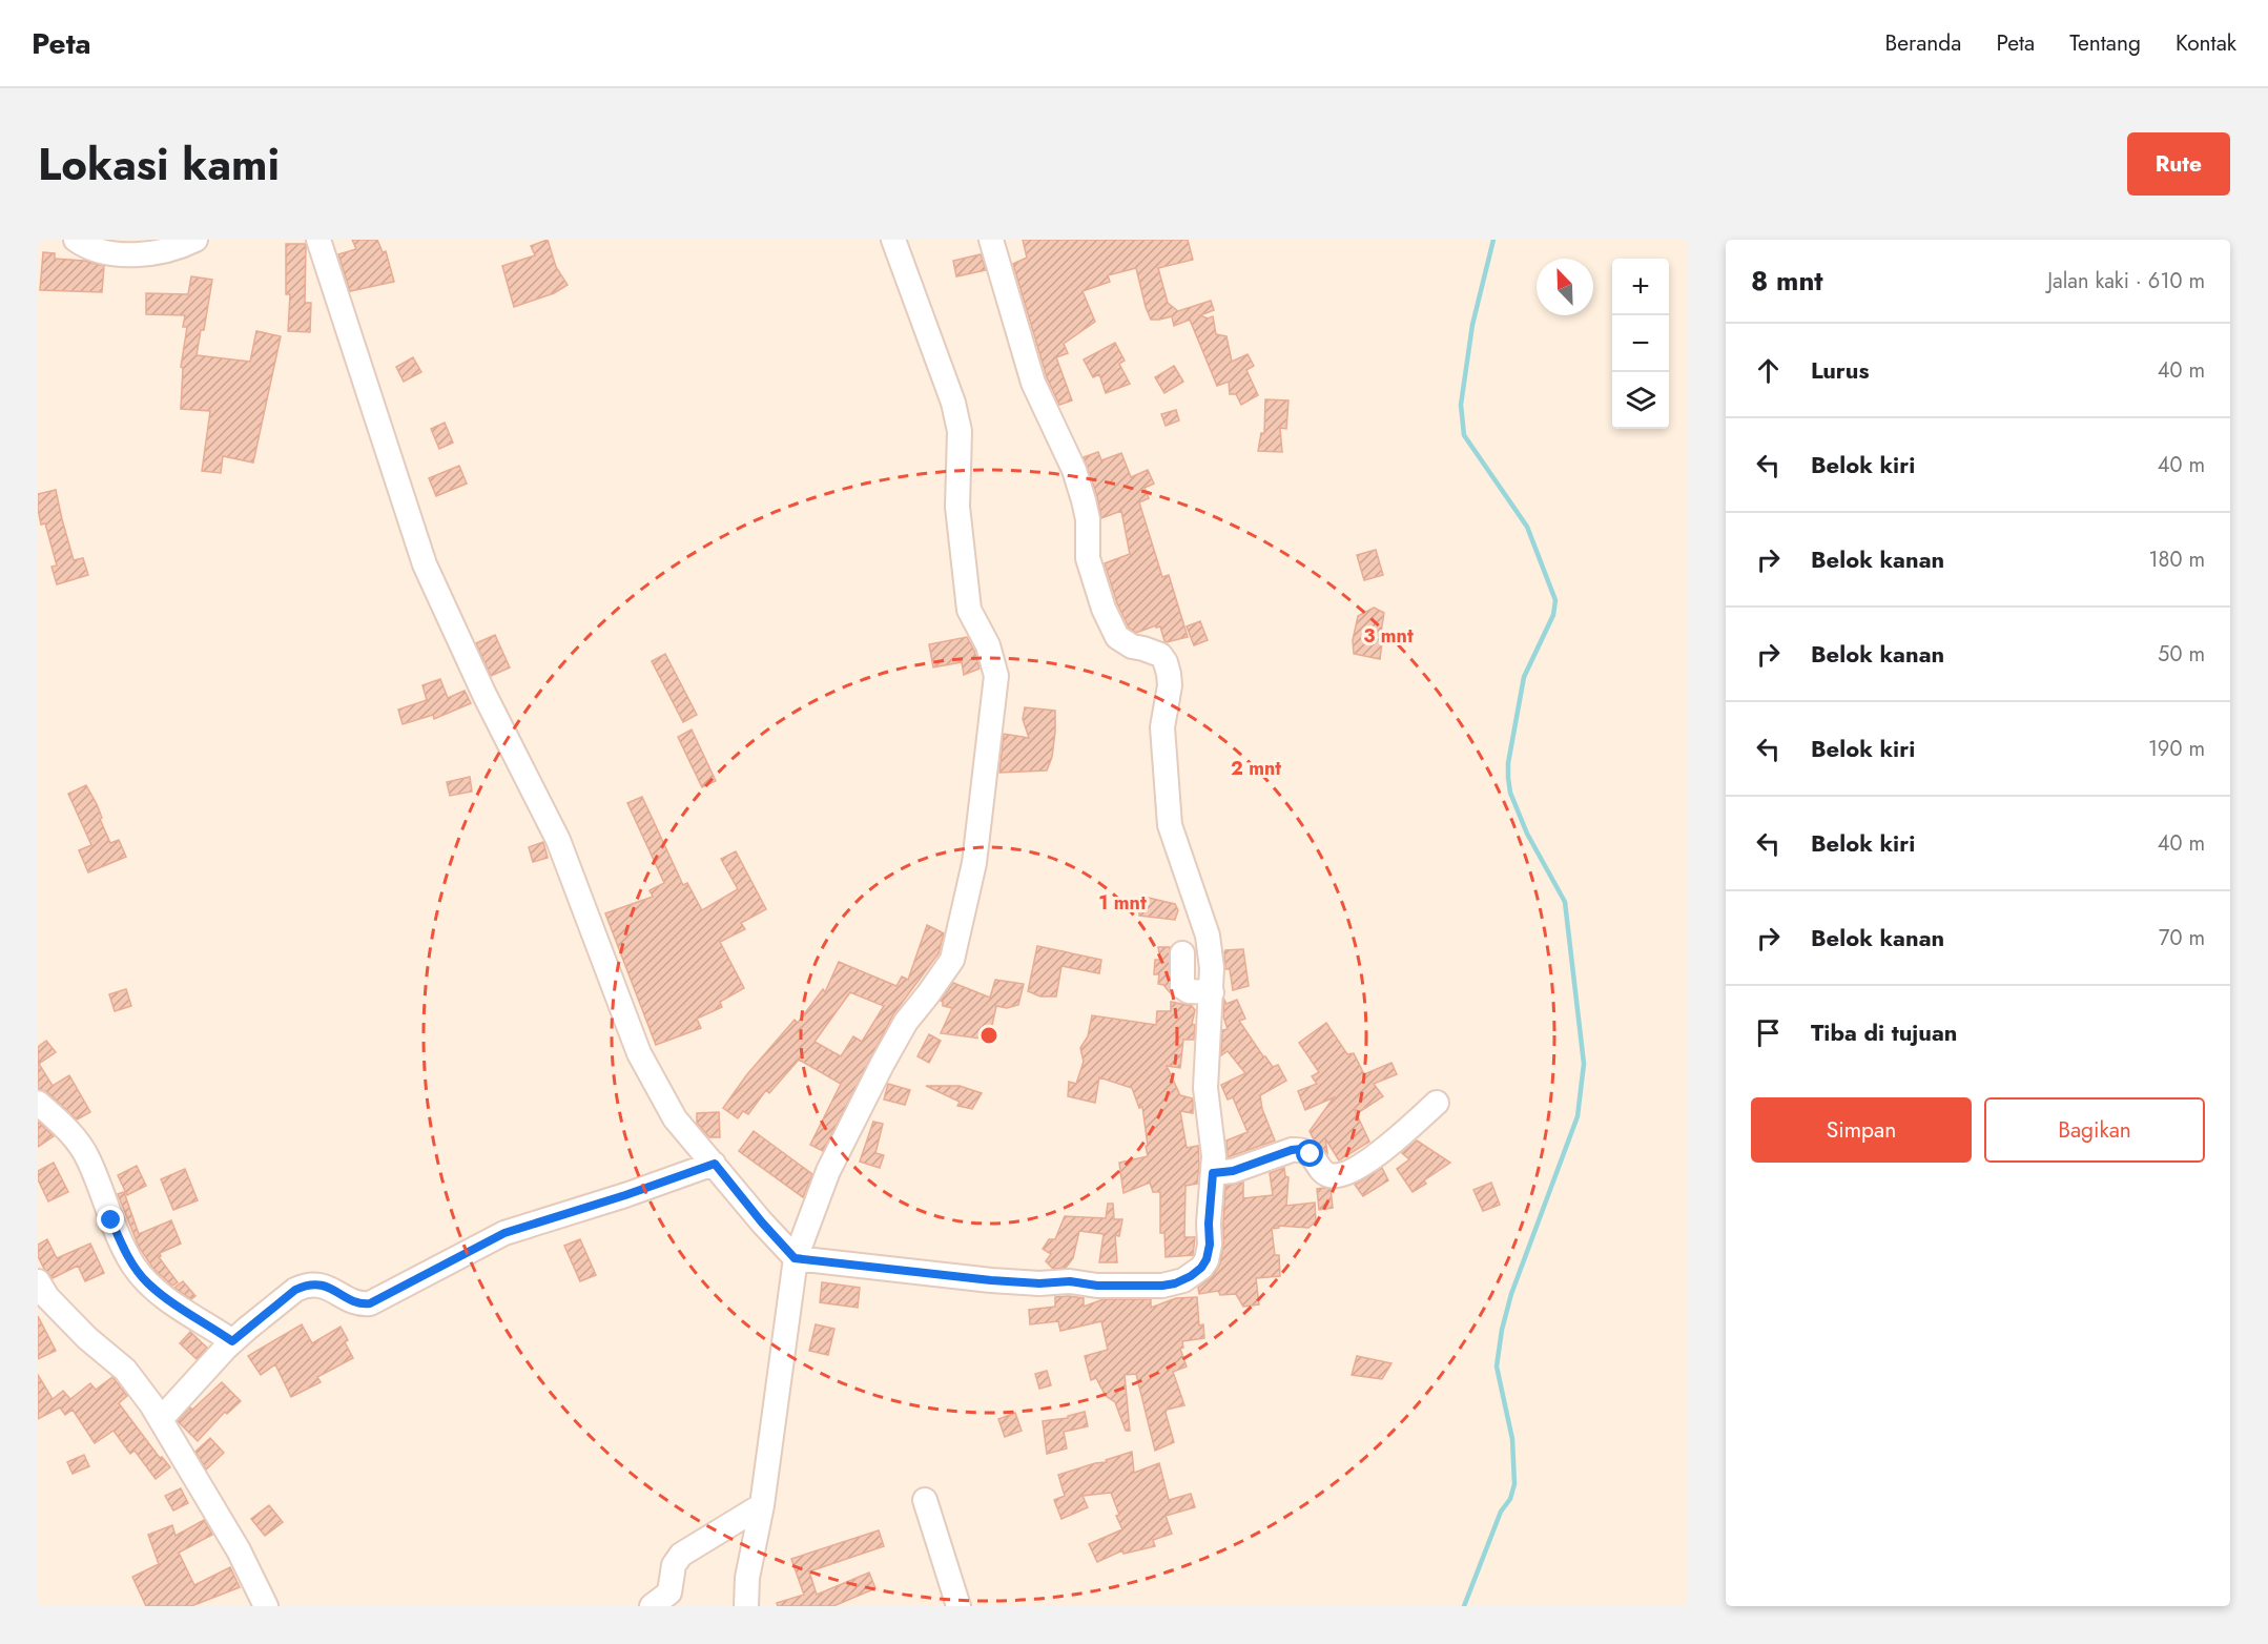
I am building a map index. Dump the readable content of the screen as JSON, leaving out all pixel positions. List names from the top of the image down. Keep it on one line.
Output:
{"north":"top left","page":{"header":"Peta","nav":["Beranda","Peta","Tentang","Kontak"],"title":"Lokasi kami","buttons":["Rute",["Simpan","Bagikan"]],"heading":["8 mnt","Jalan kaki · 610 m"],"map_buttons":["+","−"],"list":[["Lurus","40 m"],["Belok kiri","40 m"],["Belok kanan","180 m"],["Belok kanan","50 m"],["Belok kiri","190 m"],["Belok kiri","40 m"],["Belok kanan","70 m"],"Tiba di tujuan"]},"rings":["3 mnt","2 mnt","1 mnt"]}
